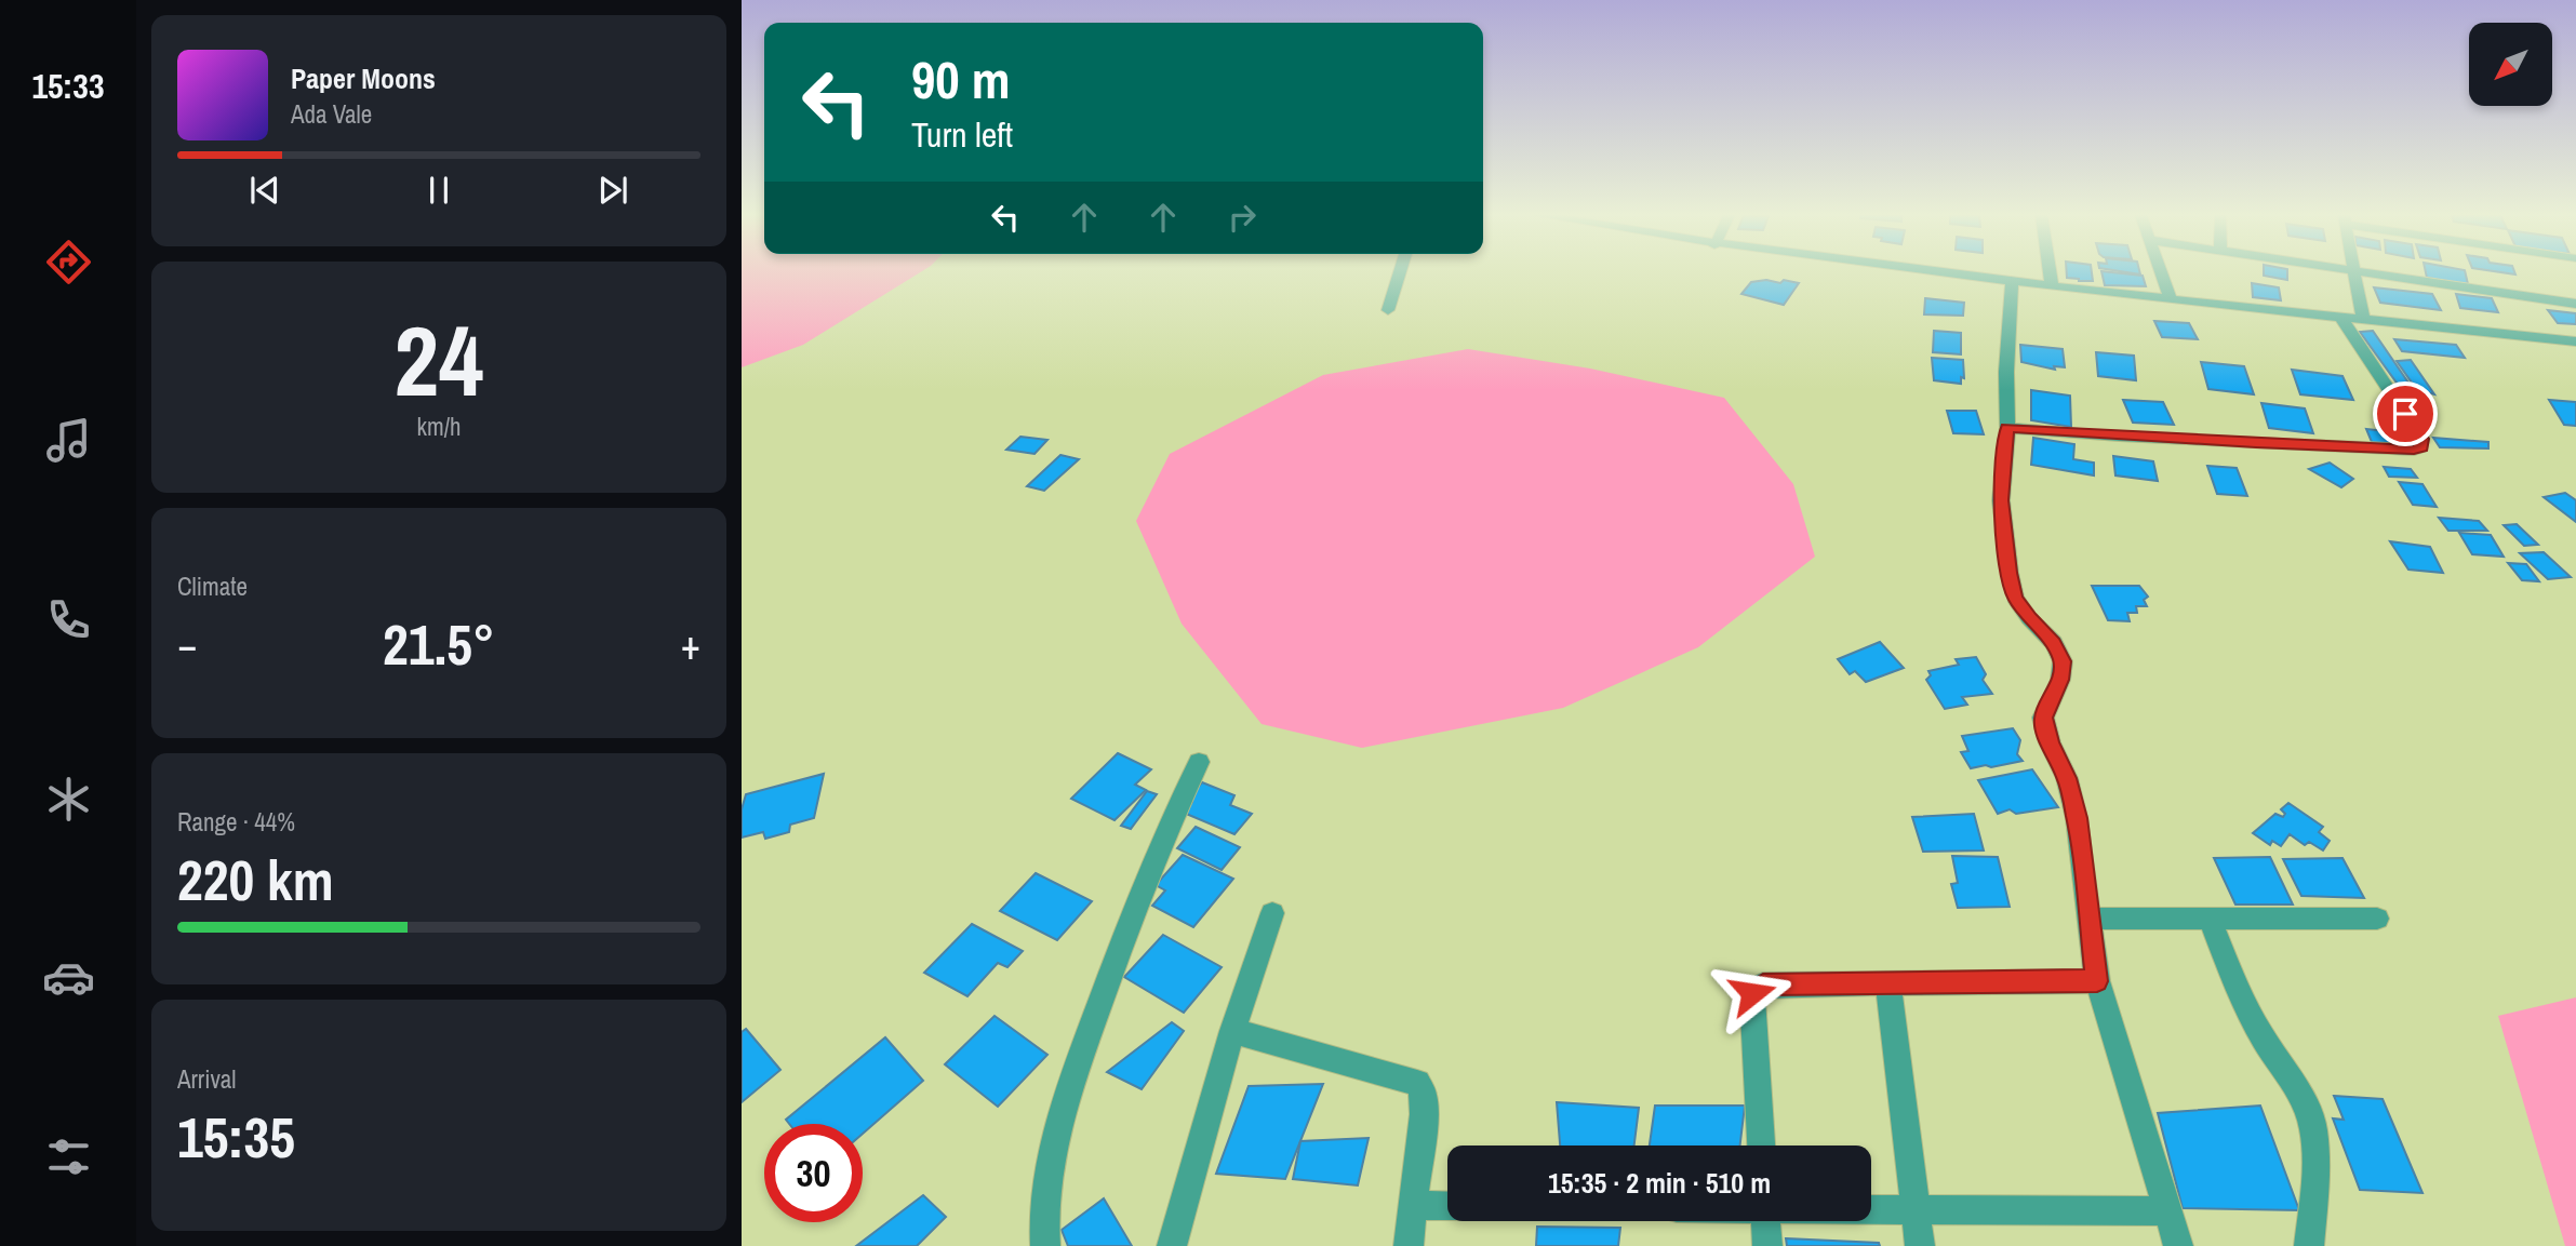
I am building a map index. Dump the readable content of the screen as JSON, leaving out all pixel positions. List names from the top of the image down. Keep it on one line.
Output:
{"north":"bottom left","page":{"tabs":"15:33","turn":["90 m","Turn left"],"song":["Paper Moons","Ada Vale"],"tile":[["24","km/h"],"Climate",["Range · 44%","220 km"],["Arrival","15:35"]],"heat":["−","21.5°","+"],"limit":"30","trip":"15:35 · 2 min · 510 m"}}
